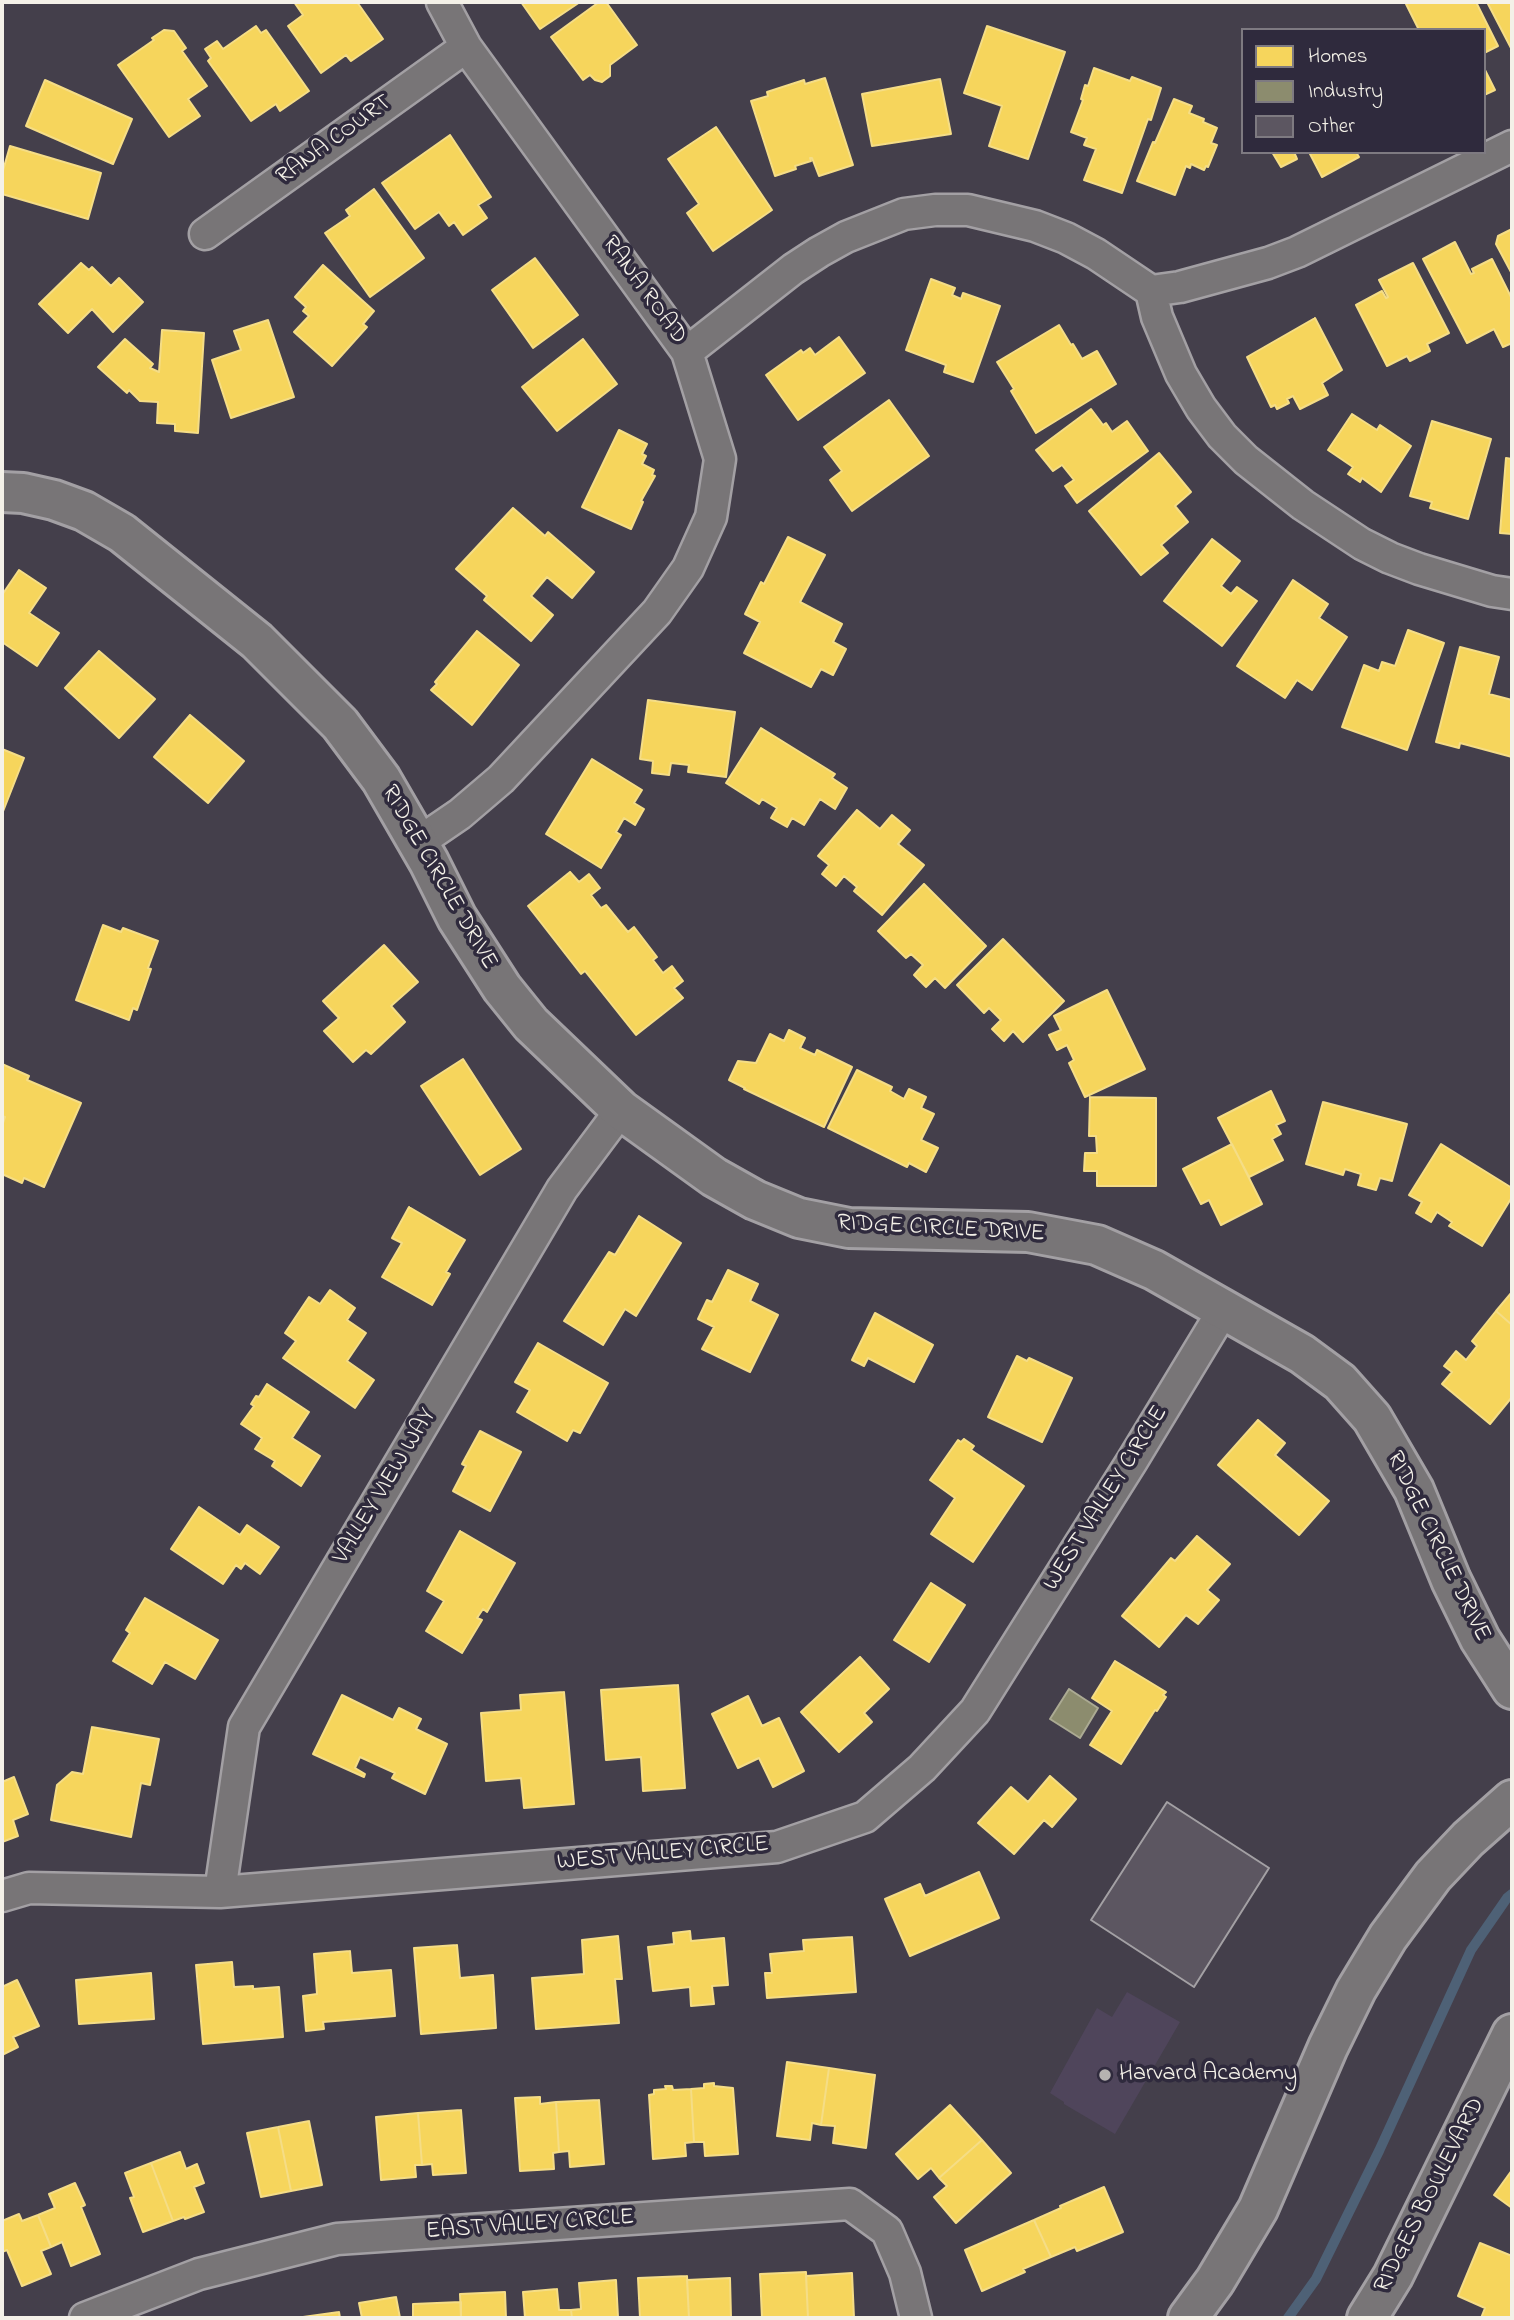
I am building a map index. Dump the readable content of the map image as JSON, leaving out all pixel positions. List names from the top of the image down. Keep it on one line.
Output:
{"streets":{"street":["RANA COURT","RANA ROAD","RIDGE CIRCLE DRIVE","VALLEY VIEW WAY","WEST VALLEY CIRCLE","RIDGES BOULEVARD","EAST VALLEY CIRCLE"]},"crossings":[["RANA COURT","RANA ROAD"],["RANA ROAD","RIDGE CIRCLE DRIVE"],["RIDGE CIRCLE DRIVE","VALLEY VIEW WAY"],["RIDGE CIRCLE DRIVE","WEST VALLEY CIRCLE"],["VALLEY VIEW WAY","WEST VALLEY CIRCLE"]],"places":["Harvard Academy"],"legend":["Homes","Industry","Other"]}
